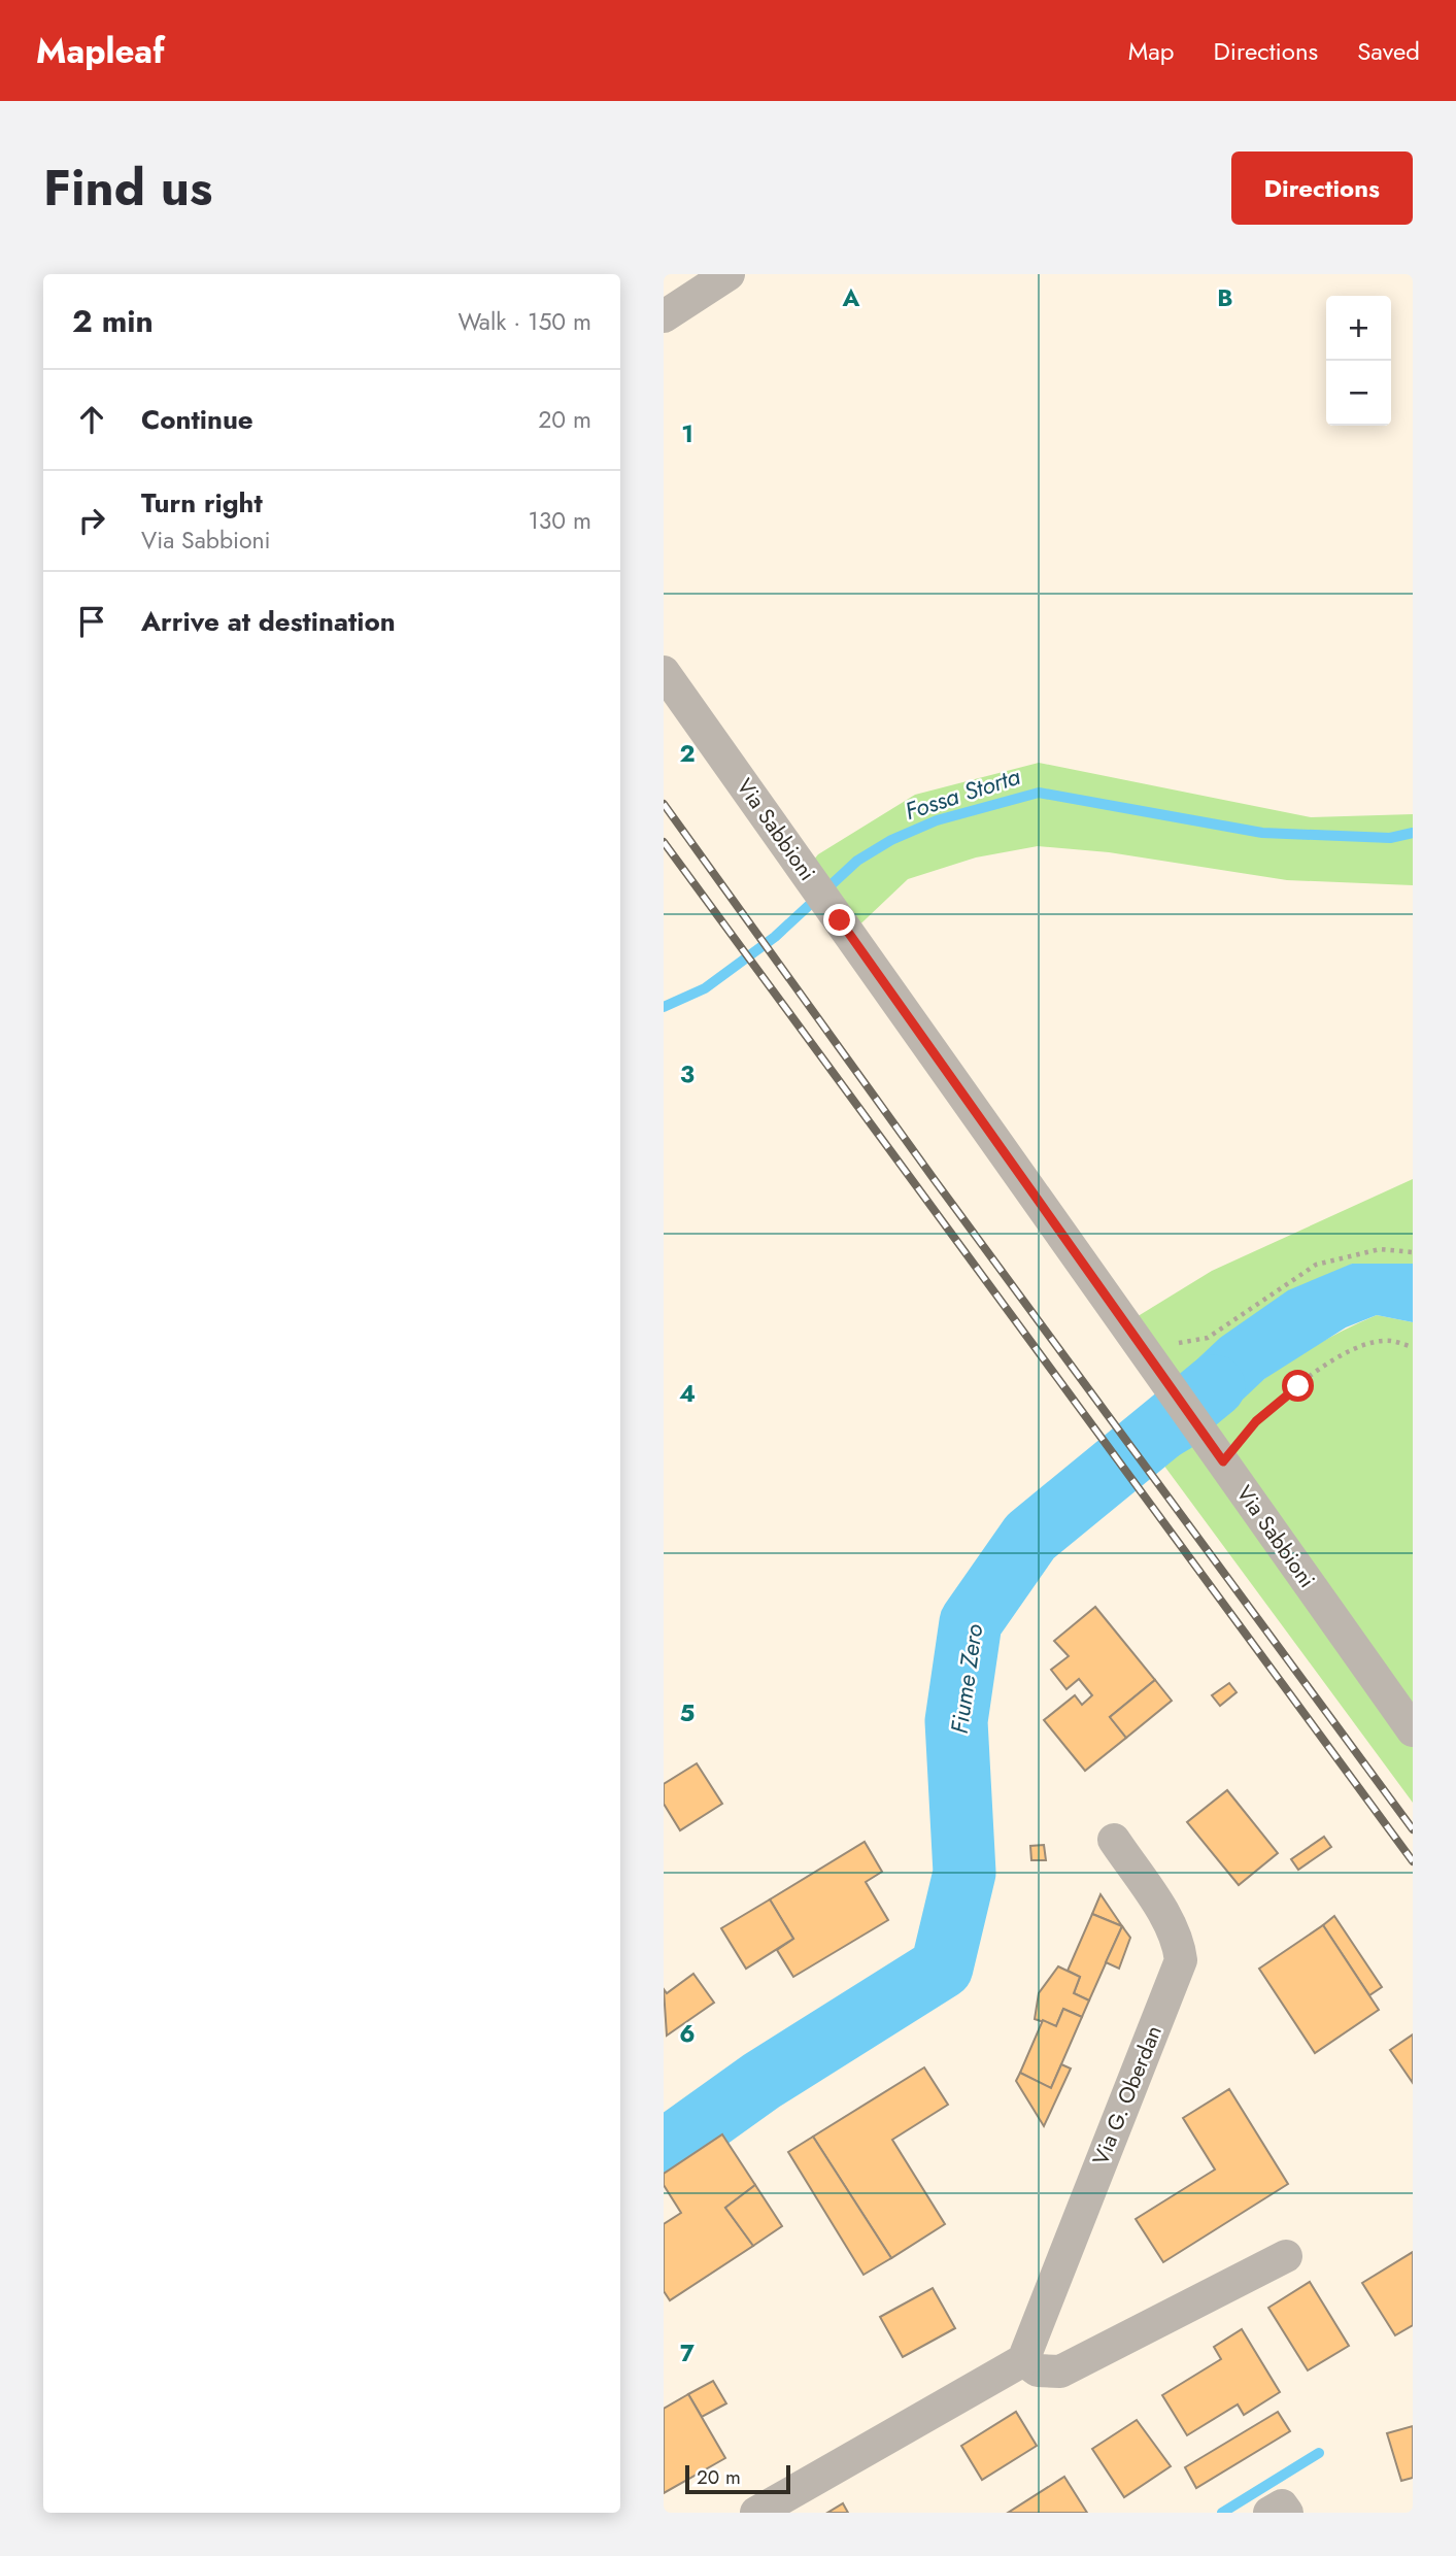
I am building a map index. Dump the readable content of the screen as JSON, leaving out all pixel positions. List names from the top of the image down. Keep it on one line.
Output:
{"streets":{"street":["Via Sabbioni","Via G. Oberdan"]},"water":["Fossa Storta","Fiume Zero"],"scale_bar":"20 m","page":{"header":"Mapleaf","nav":["Map","Directions","Saved"],"title":"Find us","buttons":"Directions","heading":["2 min","Walk · 150 m"],"map_buttons":["+","−"],"list":[["Continue","20 m"],["Turn right","Via Sabbioni","130 m"],"Arrive at destination"],"scale":"20 m"},"grid":{"columns":["A","B"],"rows":["1","2","3","4","5","6","7"]}}
